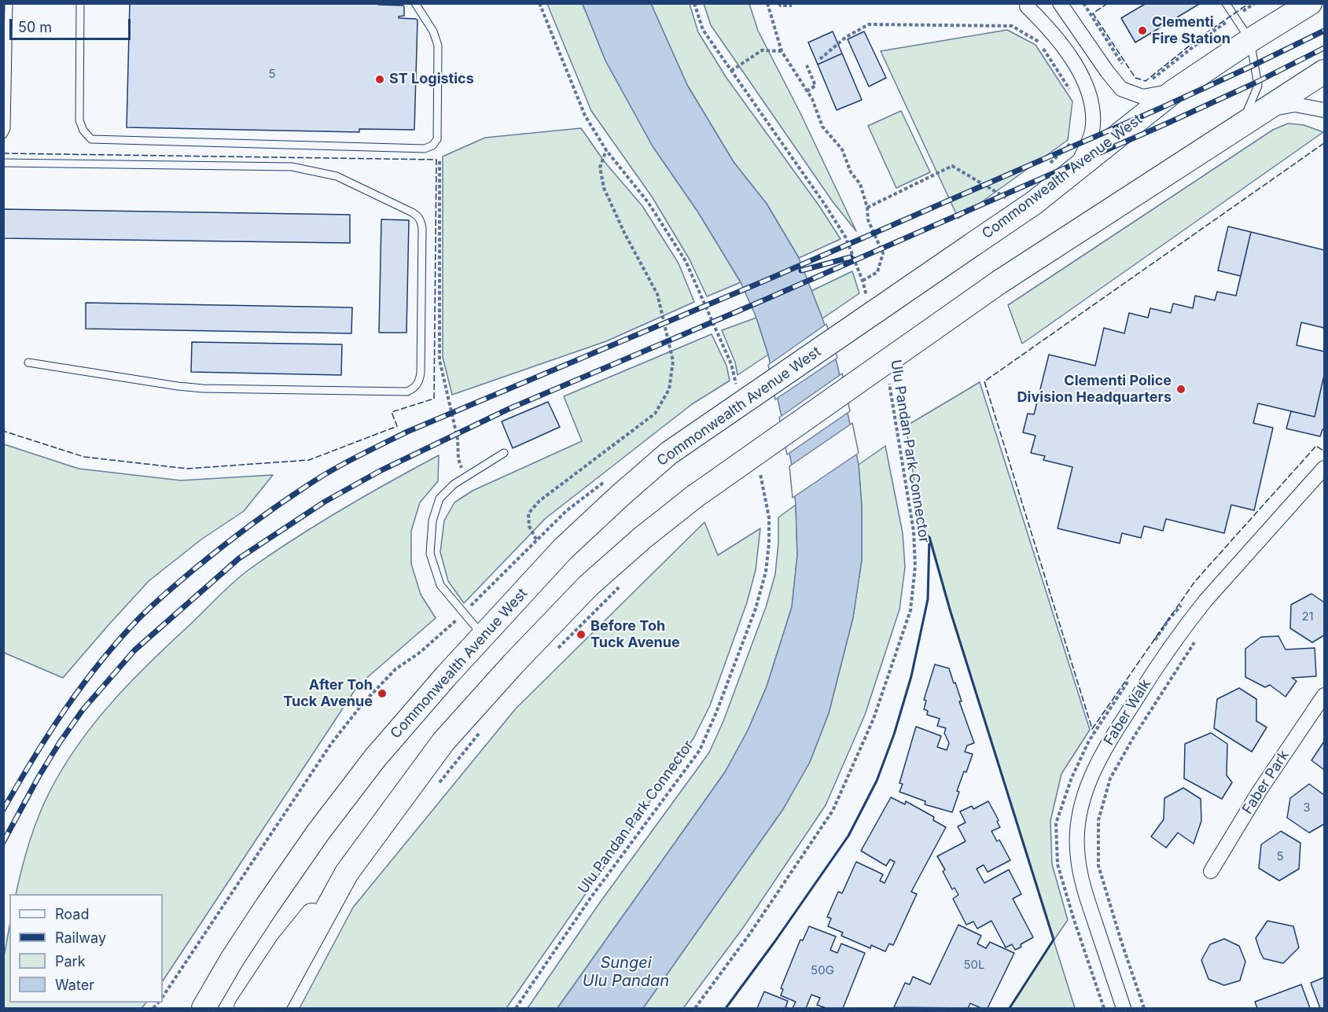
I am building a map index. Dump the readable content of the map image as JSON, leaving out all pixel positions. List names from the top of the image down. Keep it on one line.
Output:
{"streets":{"main road":["Commonwealth Avenue West"],"street":["Faber Walk","Faber Park"],"path":["Ulu Pandan Park Connector"]},"water":["Sungei Ulu Pandan"],"places":["Clementi Fire Station","ST Logistics","Clementi Police Division Headquarters","Before Toh Tuck Avenue","After Toh Tuck Avenue"],"house_numbers":["5","21","3","5","50L","50G"],"legend":["Road","Railway","Park","Water"],"scale_bar":"50 m"}
